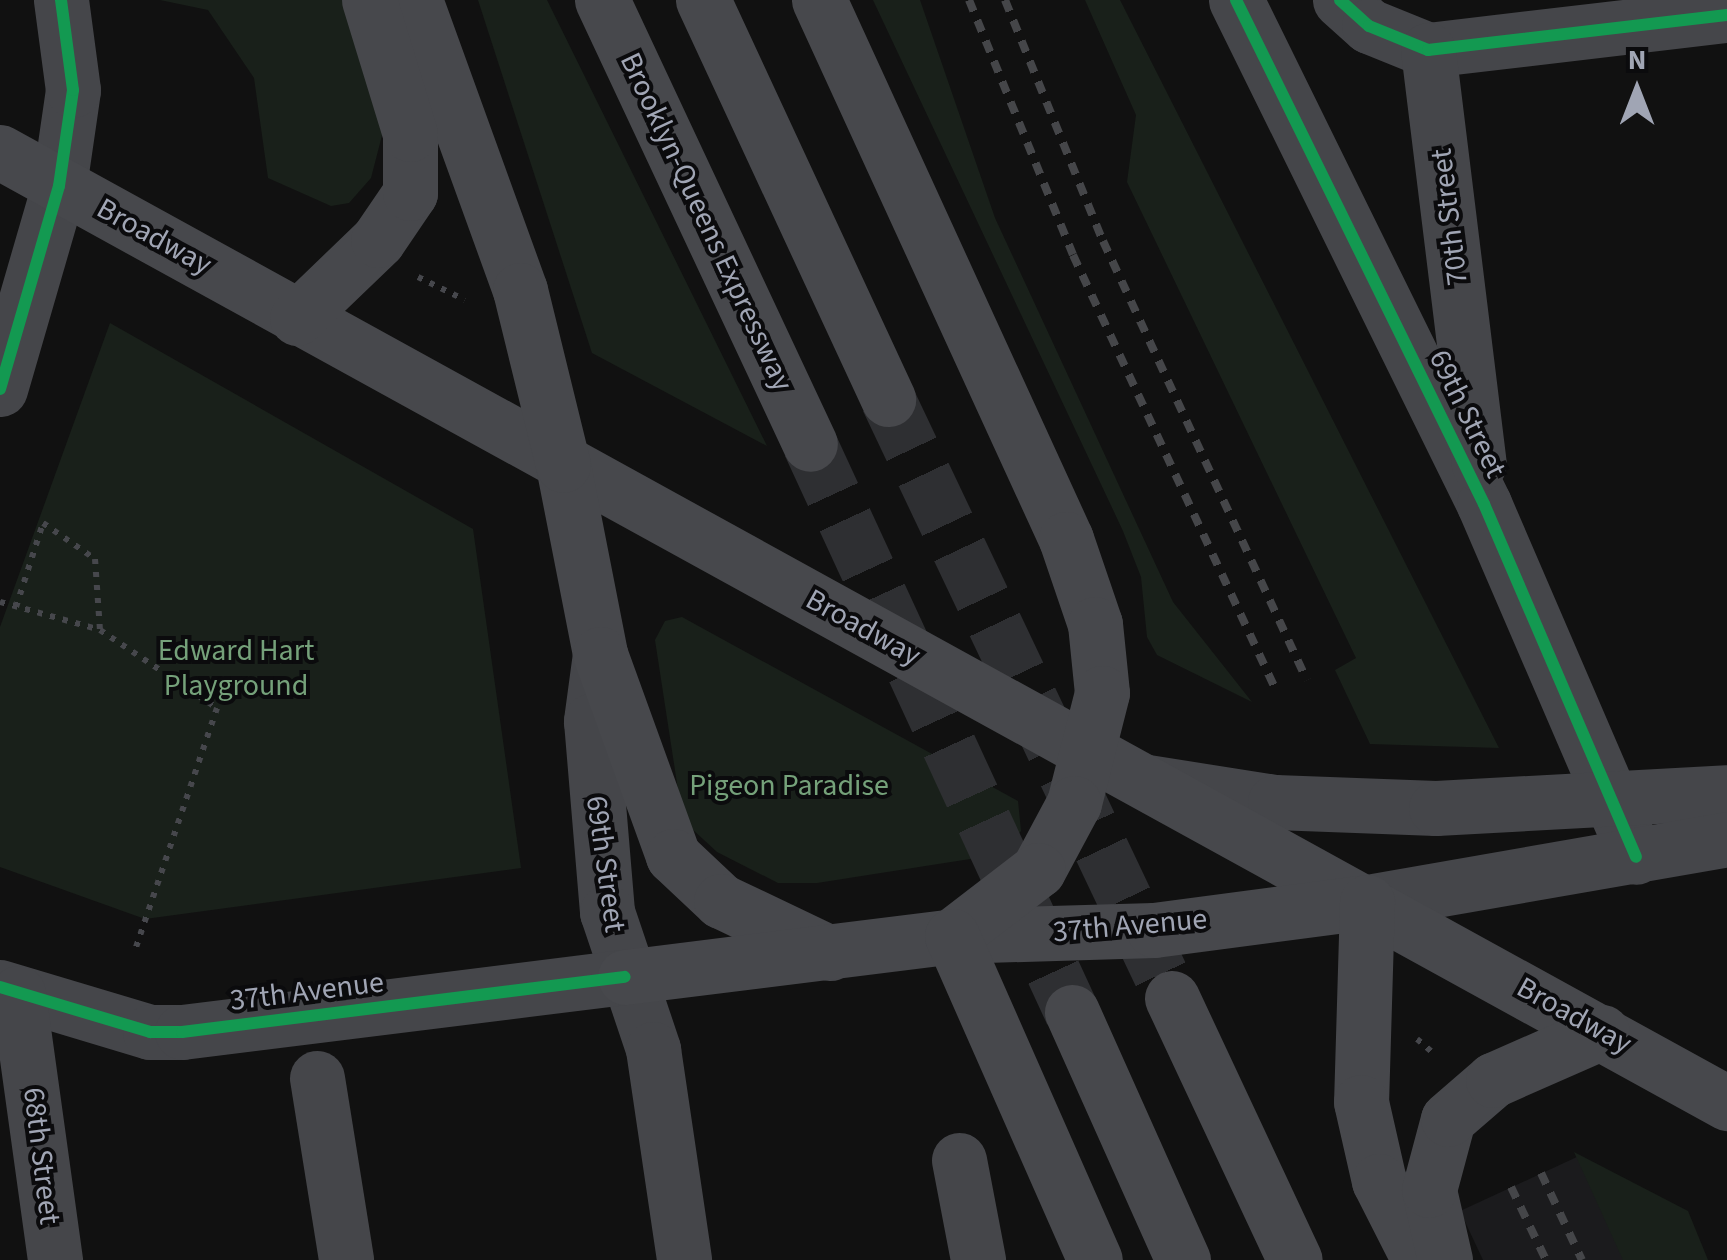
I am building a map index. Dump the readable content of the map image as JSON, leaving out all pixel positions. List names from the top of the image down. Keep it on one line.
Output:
{"streets":{"main road":["Brooklyn-Queens Expressway","Broadway","69th Street","37th Avenue"],"street":["70th Street","68th Street"]},"crossings":[["70th Street","69th Street"],["Broadway","69th Street"],["Broadway","37th Avenue"],["69th Street","37th Avenue"],["37th Avenue","68th Street"]],"parks":["Edward Hart Playground","Pigeon Paradise"],"north":"top"}
